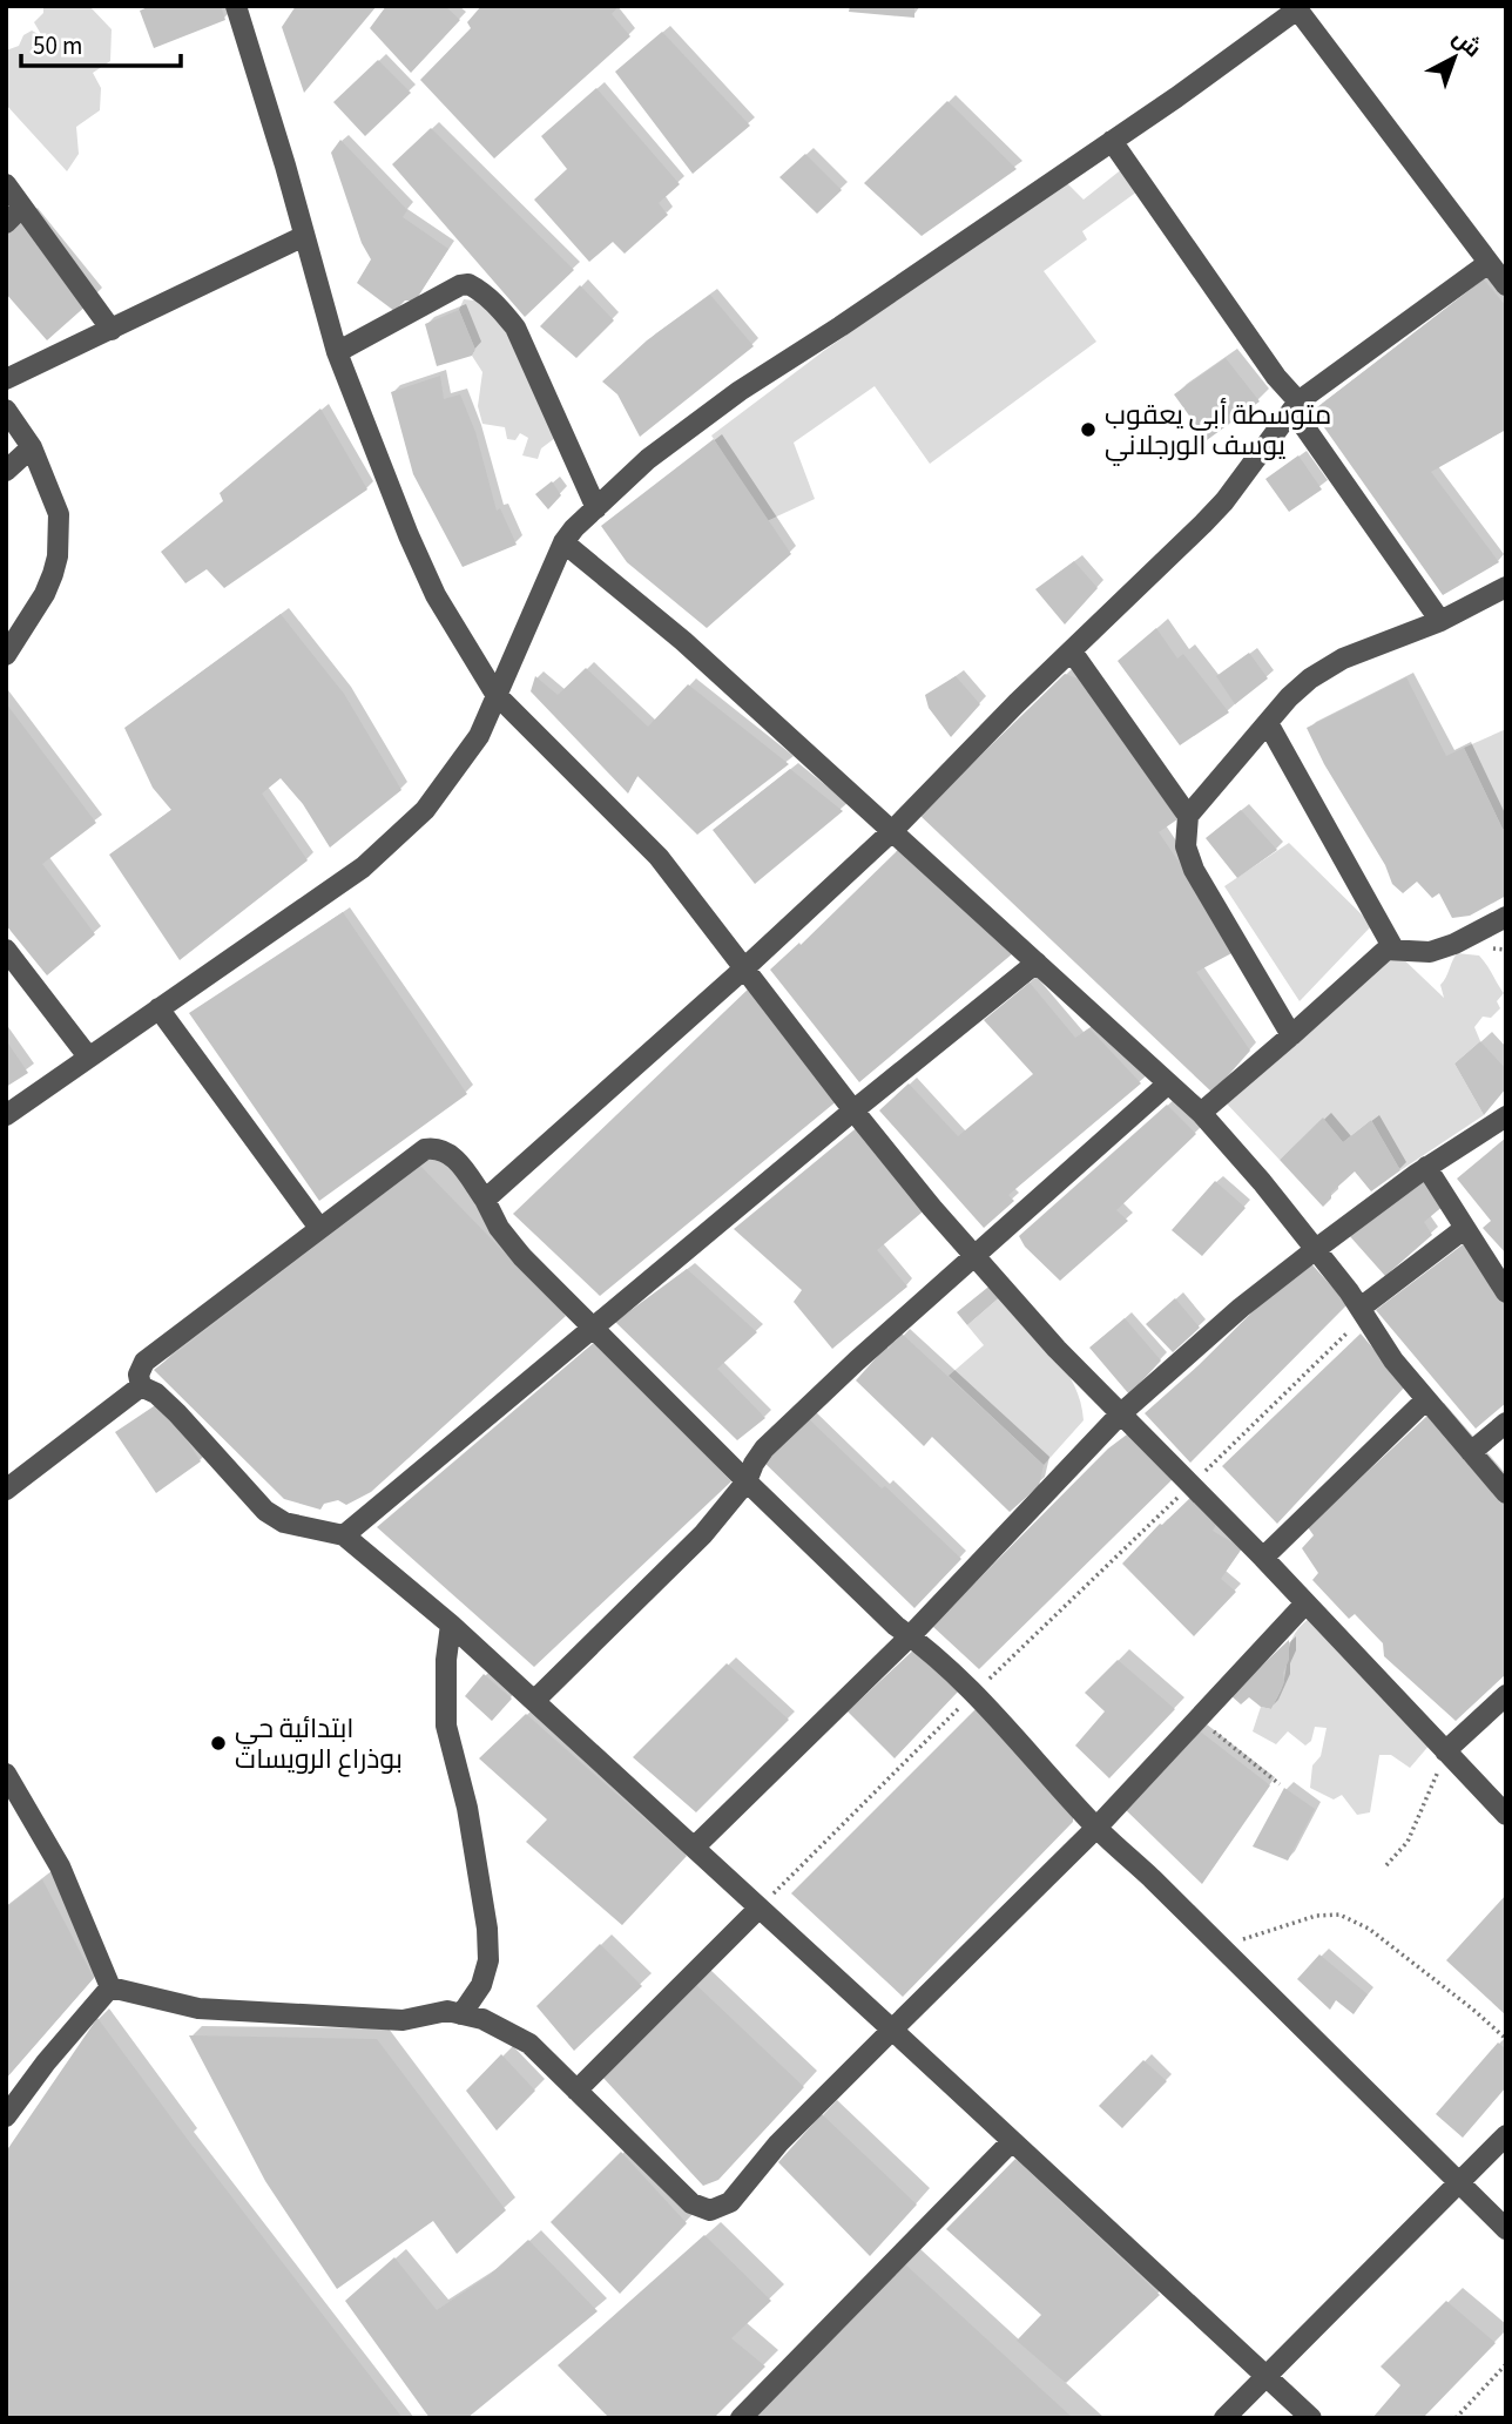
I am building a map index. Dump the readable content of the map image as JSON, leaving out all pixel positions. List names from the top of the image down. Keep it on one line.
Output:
{"places":["متوسطة أبي يعقوب يوسف الورجلاني","ابتدائية حي بوذراع الرويسات"],"scale_bar":"50 m","north":"top right"}
